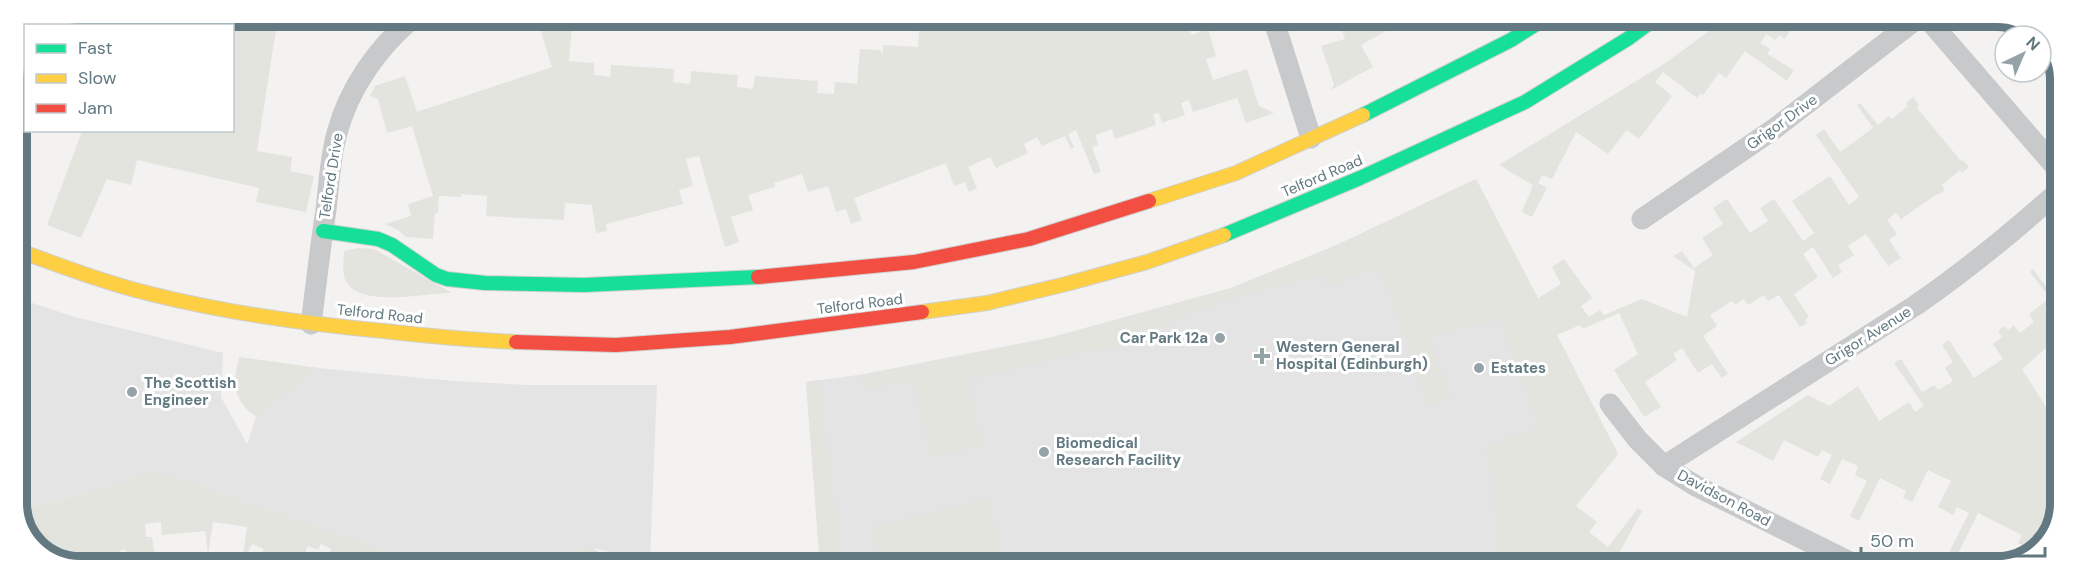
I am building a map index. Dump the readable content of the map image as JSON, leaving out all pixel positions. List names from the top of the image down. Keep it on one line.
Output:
{"streets":{"main road":["Telford Road"],"street":["Grigor Drive","Telford Drive","Grigor Avenue","Davidson Road"]},"crossings":[["Telford Drive","Telford Road"],["Grigor Avenue","Davidson Road"]],"places":{"other":["Car Park 12a","Estates","The Scottish Engineer","Biomedical Research Facility"],"health":["Western General Hospital (Edinburgh)"]},"legend":["Fast","Slow","Jam"],"scale_bar":"50 m","north":"top right"}
